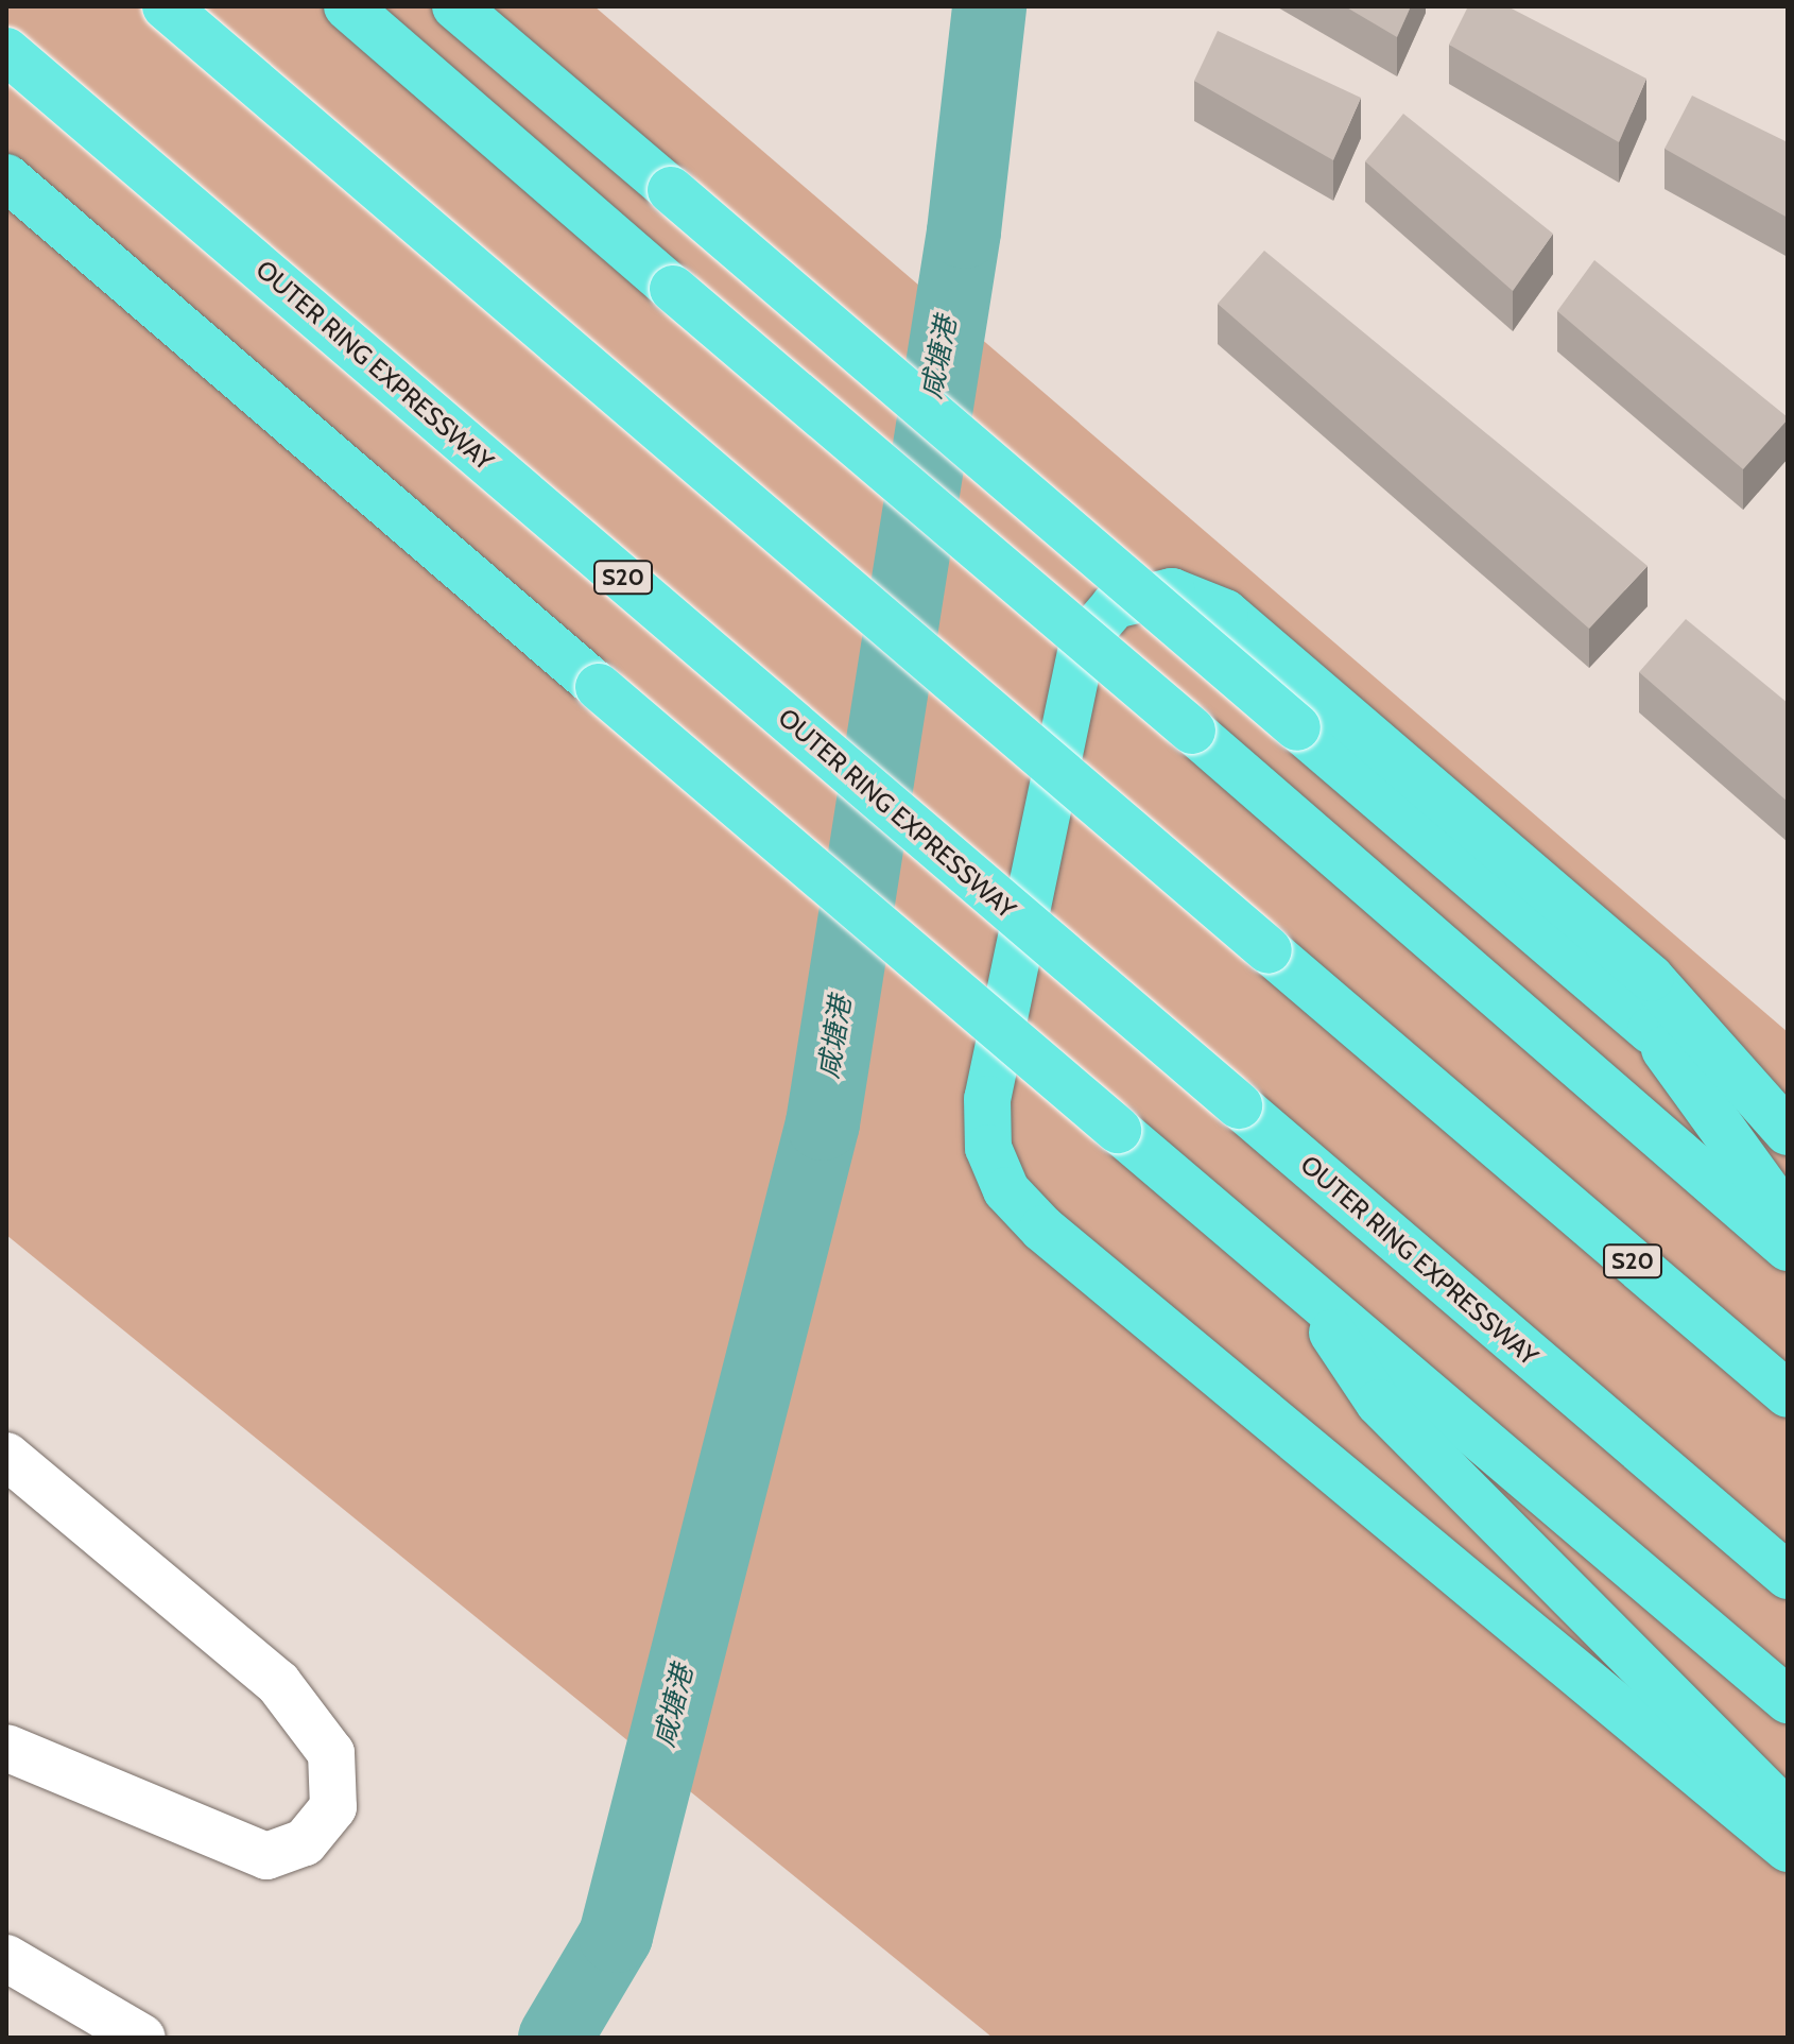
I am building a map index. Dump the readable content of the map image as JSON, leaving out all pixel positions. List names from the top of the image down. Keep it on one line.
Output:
{"streets":{"highway":["OUTER RING EXPRESSWAY","S20"]},"water":["咸塘港"]}
